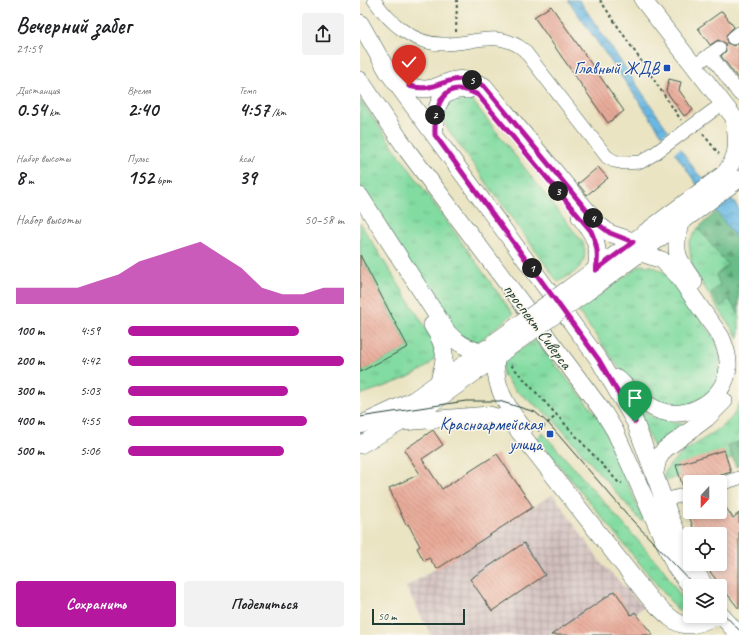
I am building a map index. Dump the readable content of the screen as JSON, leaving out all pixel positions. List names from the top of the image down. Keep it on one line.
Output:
{"streets":{"main road":["проспект Сиверса"]},"places":{"transit":["Главный ЖДВ","Красноармейская улица"]},"scale_bar":"50 m","north":"bottom","page":{"heading":["Вечерний забег","21:59"],"stats":[["Дистанция","0.54 km"],["Время","2:40"],["Темп","4:57 /km"],["Набор высоты","8 m"],["Пульс","152 bpm"],["kcal","39"]],"pins":["5","2","3","4","1"],"chart":["Набор высоты","50–58 m"],"list":[{"name":"100 m","note":"4:59"},{"name":"200 m","note":"4:42"},{"name":"300 m","note":"5:03"},{"name":"400 m","note":"4:55"},{"name":"500 m","note":"5:06"}],"buttons":["Сохранить","Поделиться"],"scale":"50 m"}}
